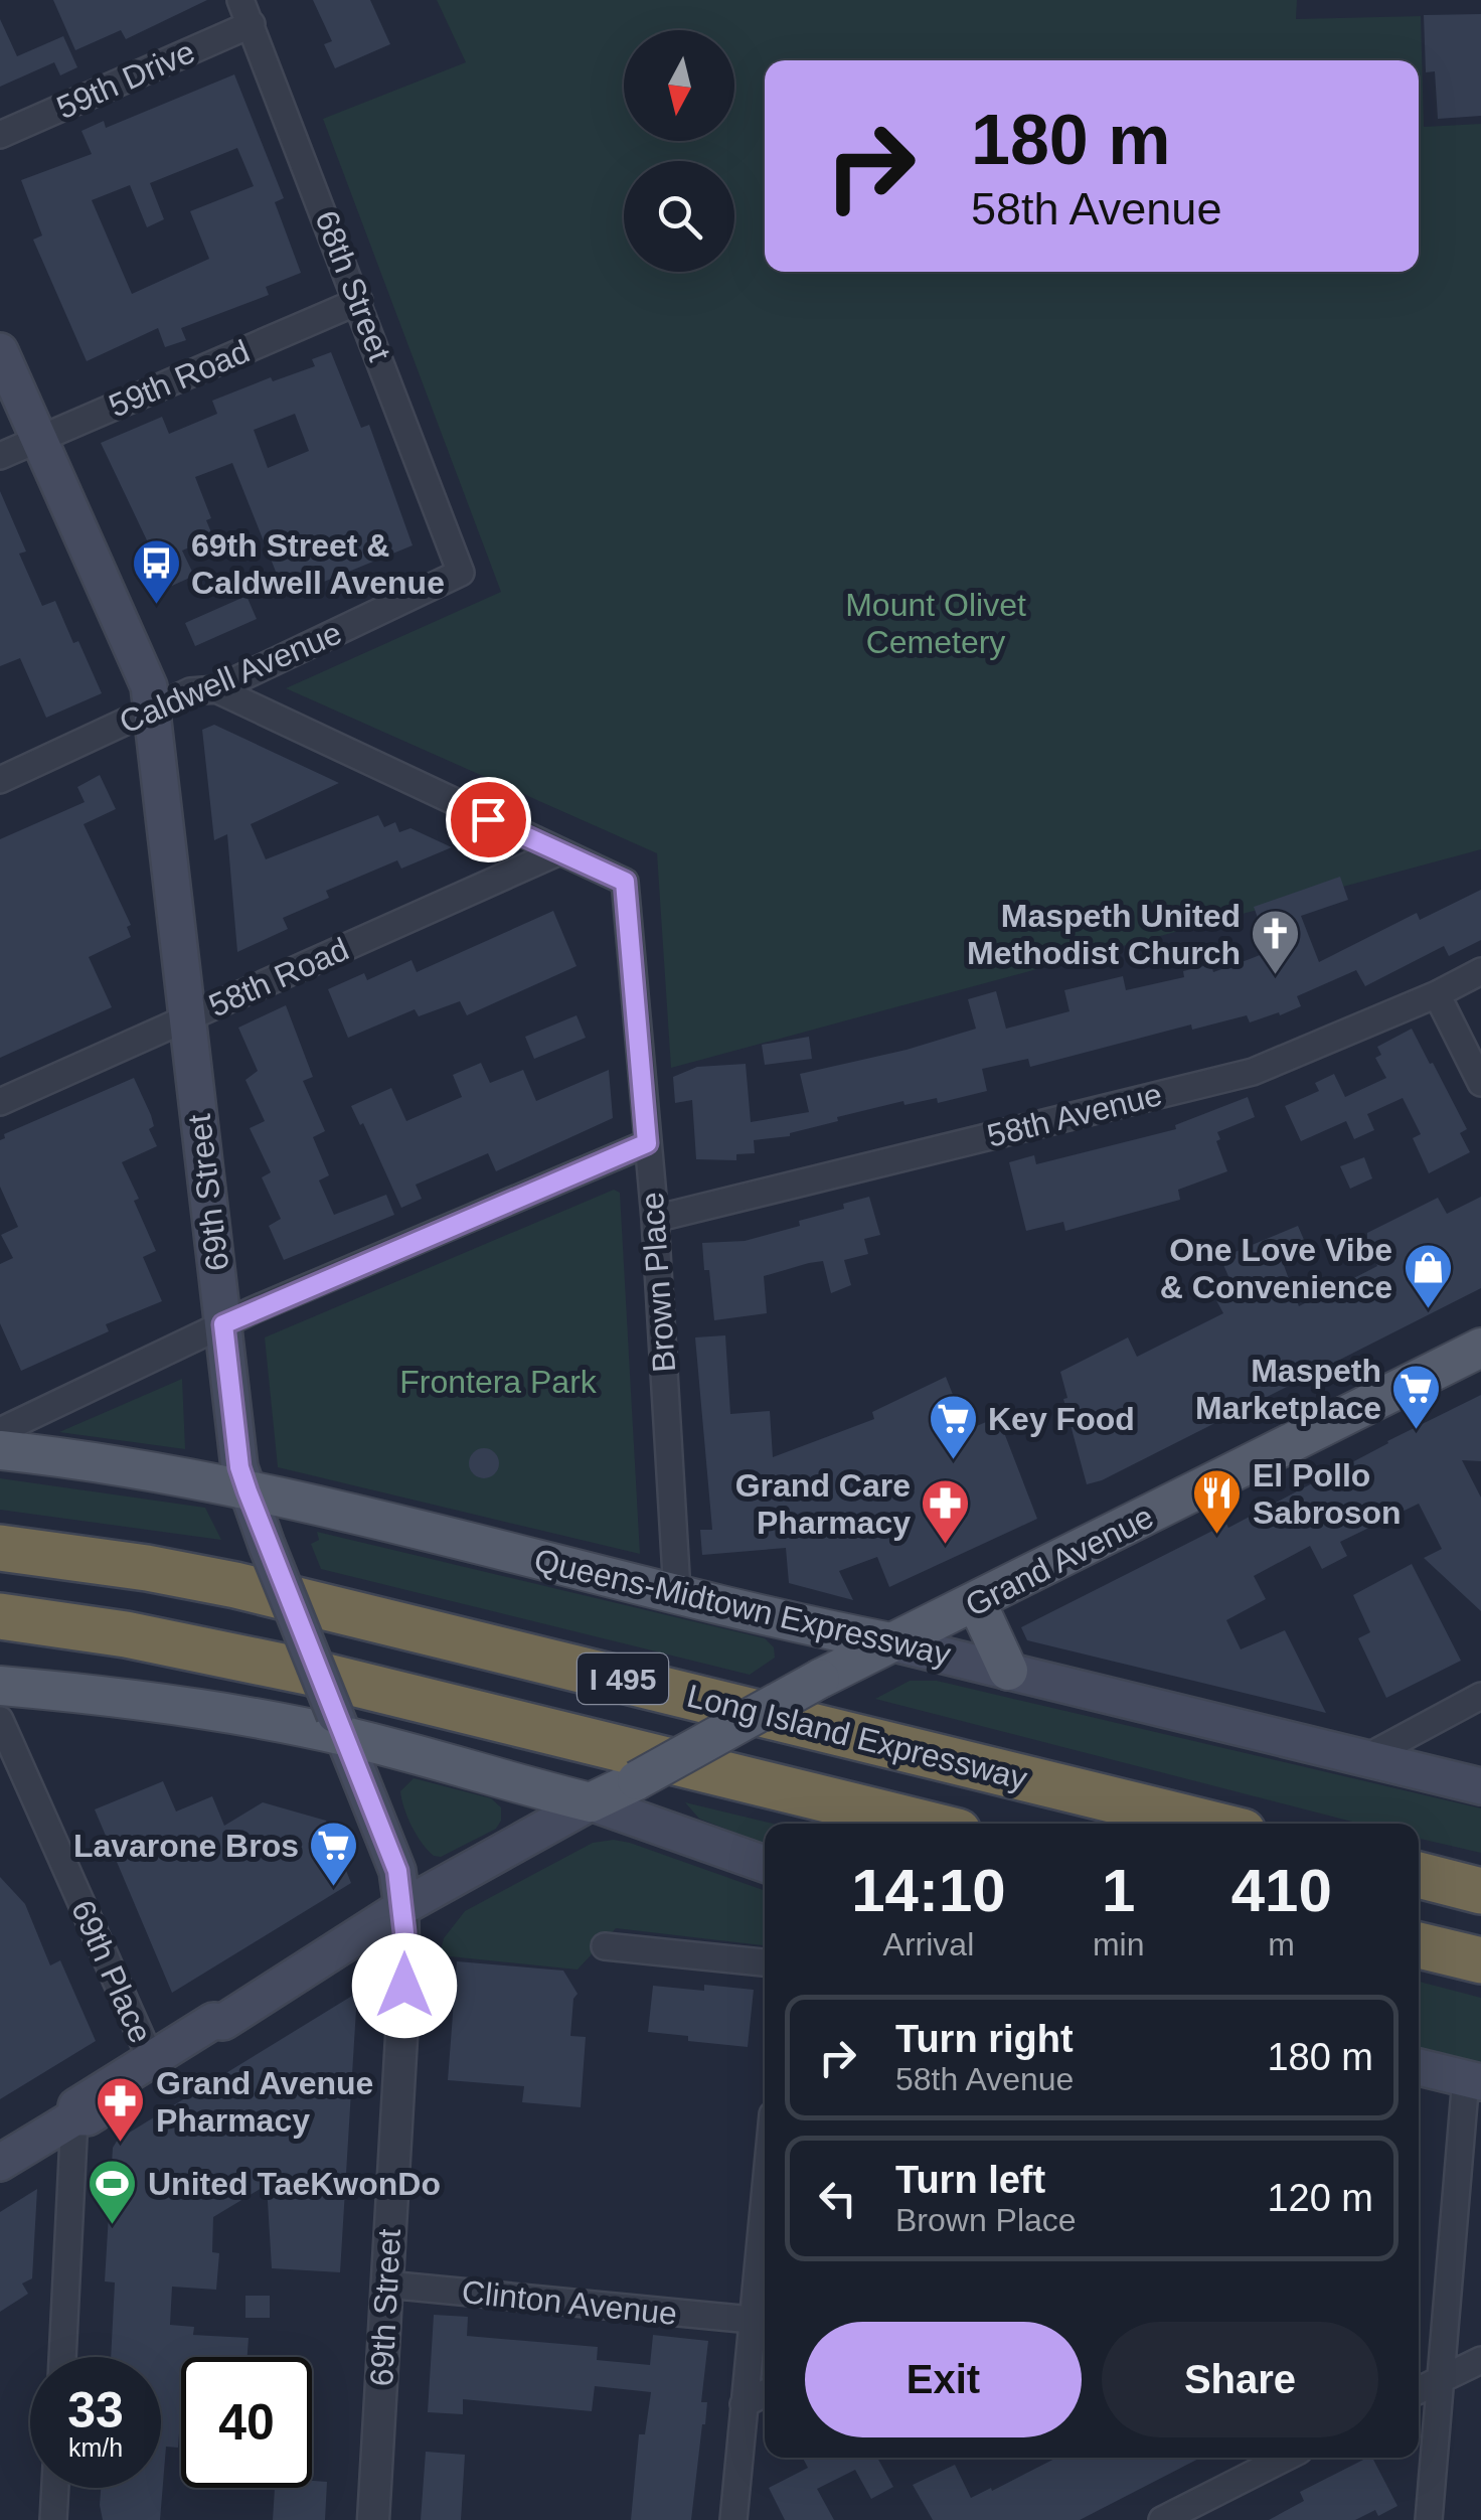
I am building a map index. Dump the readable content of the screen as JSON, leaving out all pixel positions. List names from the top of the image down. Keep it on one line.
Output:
{"streets":{"highway":["I 495","Long Island Expressway"],"main road":["69th Street","Grand Avenue","Queens-Midtown Expressway"],"street":["59th Drive","68th Street","59th Road","Caldwell Avenue","58th Road","58th Avenue","Brown Place","69th Place","Clinton Avenue"]},"crossings":[["59th Drive","68th Street"],["68th Street","59th Road"],["68th Street","Caldwell Avenue"],["59th Road","69th Street"],["Caldwell Avenue","69th Street"],["Caldwell Avenue","Brown Place"],["58th Road","69th Street"],["58th Road","Brown Place"],["58th Avenue","Brown Place"],["69th Street","Grand Avenue"],["69th Street","Queens-Midtown Expressway"],["69th Street","Clinton Avenue"],["Brown Place","Queens-Midtown Expressway"],["Grand Avenue","Queens-Midtown Expressway"],["Grand Avenue","69th Place"]],"parks":["Mount Olivet Cemetery","Frontera Park"],"places":{"bus stop":["69th Street & Caldwell Avenue"],"church":["Maspeth United Methodist Church"],"shop":["One Love Vibe & Convenience"],"supermarket":["Maspeth Marketplace","Key Food","Lavarone Bros"],"restaurant":["El Pollo Sabroson"],"pharmacy":["Grand Care Pharmacy","Grand Avenue Pharmacy"],"sports":["United TaeKwonDo"]},"north":"bottom","page":{"turn":["180 m","58th Avenue"],"eta":["14:10","Arrival","1","min","410","m"],"list":[{"name":"Turn right","note":"58th Avenue","value":"180 m"},{"name":"Turn left","note":"Brown Place","value":"120 m"}],"buttons":["Exit","Share"],"speed":"33 km/h","limit":"40"}}
